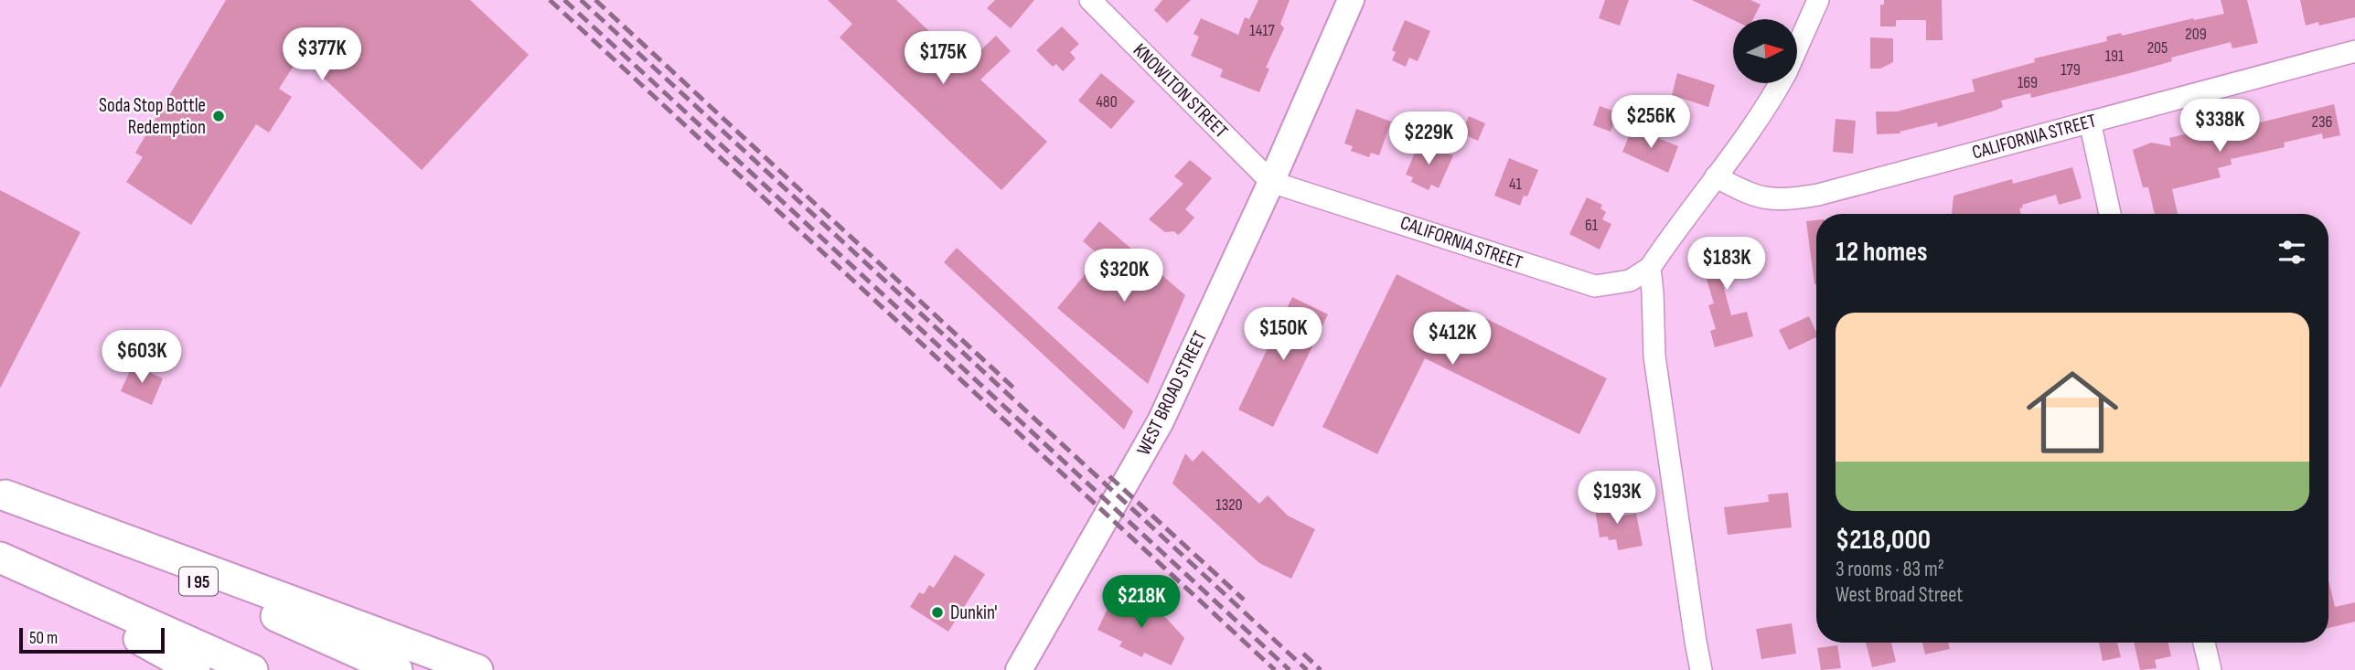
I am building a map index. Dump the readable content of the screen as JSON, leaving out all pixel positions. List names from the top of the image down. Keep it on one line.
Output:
{"streets":{"highway":["I 95"],"main road":["WEST BROAD STREET"],"street":["KNOWLTON STREET","CALIFORNIA STREET"]},"crossings":[["KNOWLTON STREET","CALIFORNIA STREET"],["KNOWLTON STREET","WEST BROAD STREET"],["CALIFORNIA STREET","WEST BROAD STREET"]],"places":["Soda Stop Bottle Redemption","Dunkin'"],"house_numbers":["1417","209","205","191","179","169","480","236","41","61","1320"],"scale_bar":"50 m","north":"right","page":{"price":["$377K","$175K","$256K","$338K","$229K","$183K","$320K","$150K","$412K","$603K","$193K","$218K"],"heading":"12 homes","list":[{"name":"$218,000","note":"3 rooms · 83 m² · West Broad Street"}],"scale":"50 m"}}
